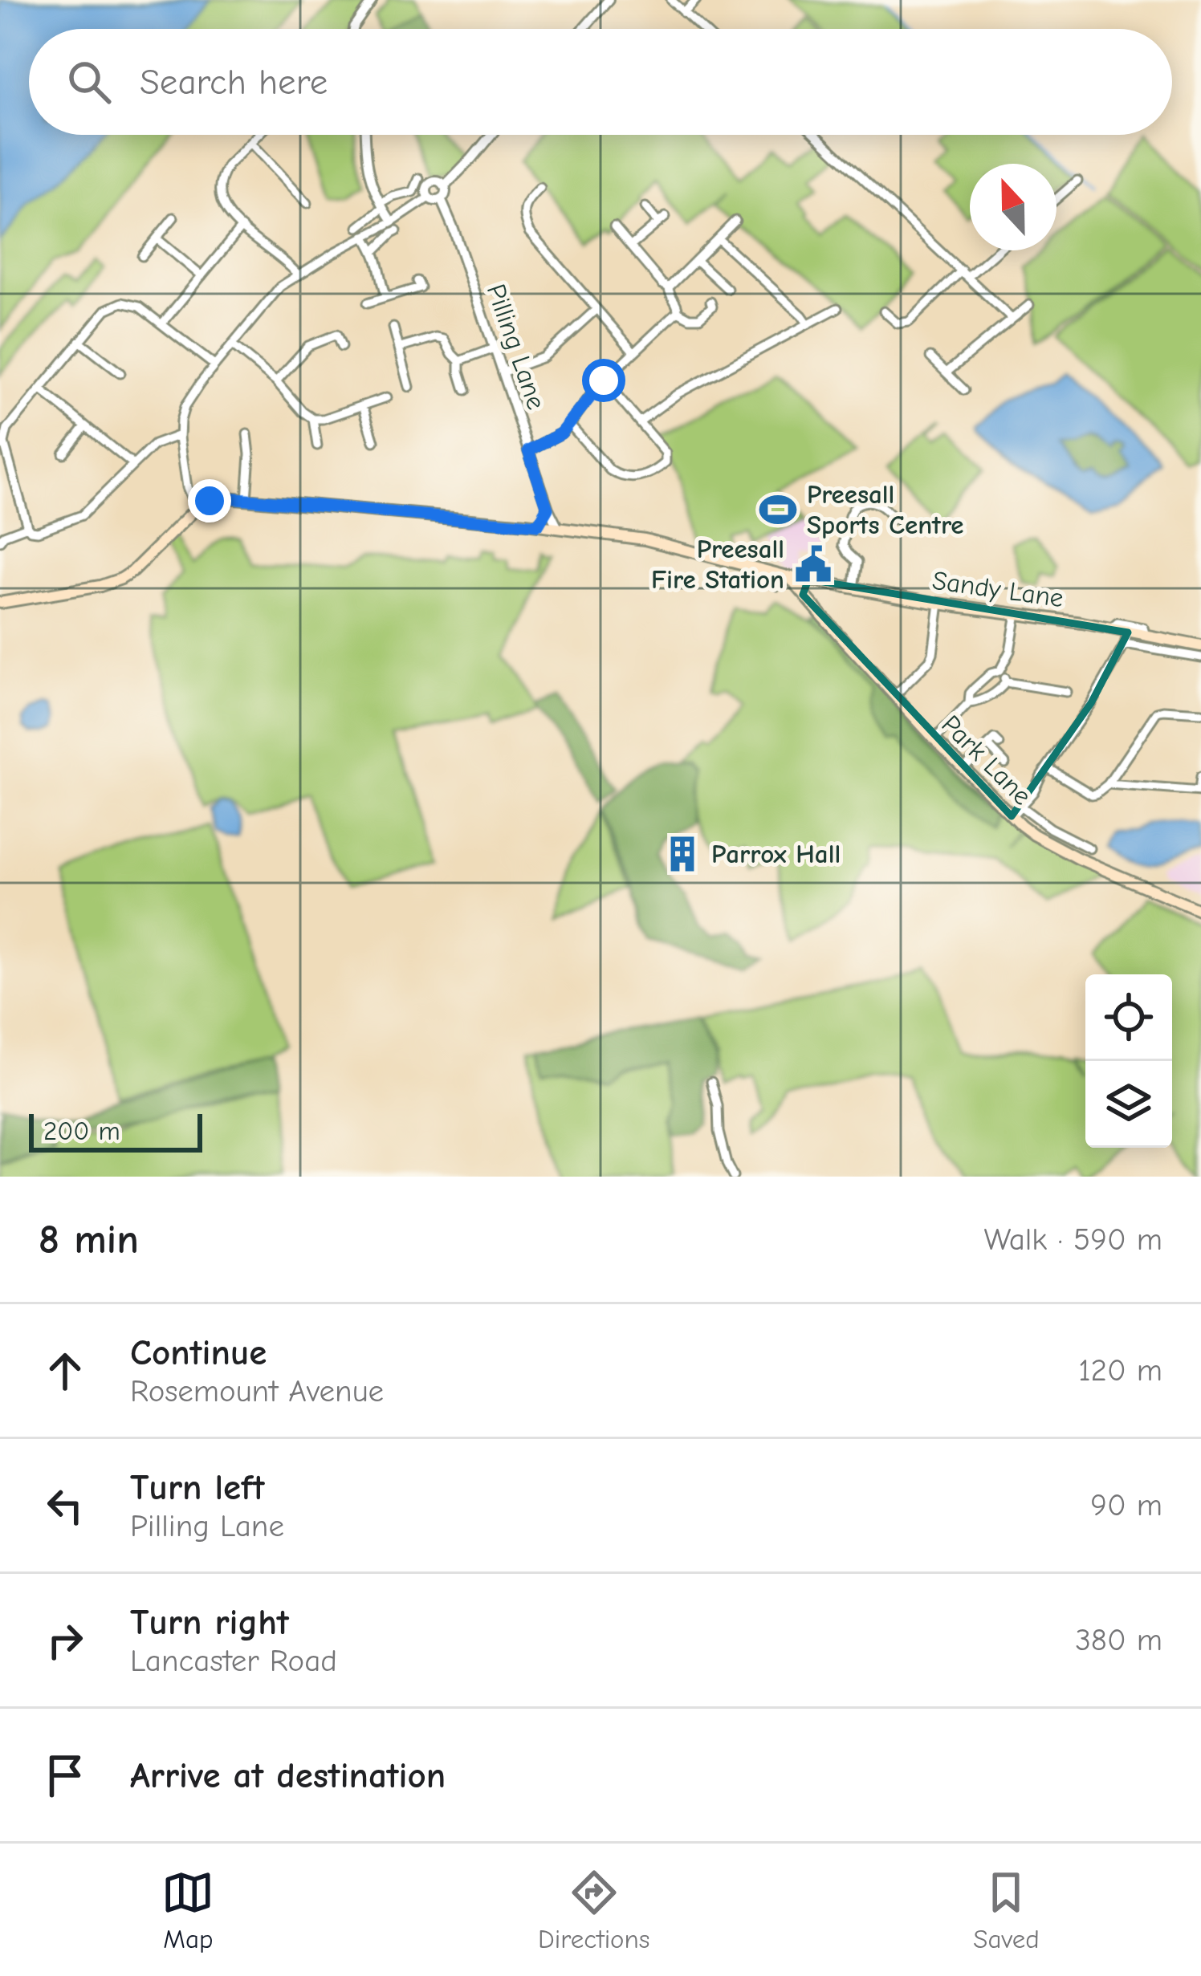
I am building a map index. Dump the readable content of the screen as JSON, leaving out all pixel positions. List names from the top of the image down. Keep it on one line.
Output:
{"streets":{"main road":["Sandy Lane","Park Lane"],"street":["Pilling Lane"]},"crossings":[["Pilling Lane","Sandy Lane"],["Sandy Lane","Park Lane"]],"places":{"sports":["Preesall Sports Centre"],"public building":["Preesall Fire Station"],"building":["Parrox Hall"]},"scale_bar":"200 m","north":"top","page":{"search":"Search here","scale":"200 m","heading":["8 min","Walk · 590 m"],"list":[["Continue","Rosemount Avenue","120 m"],["Turn left","Pilling Lane","90 m"],["Turn right","Lancaster Road","380 m"],"Arrive at destination"],"nav":["Map","Directions","Saved"]}}
